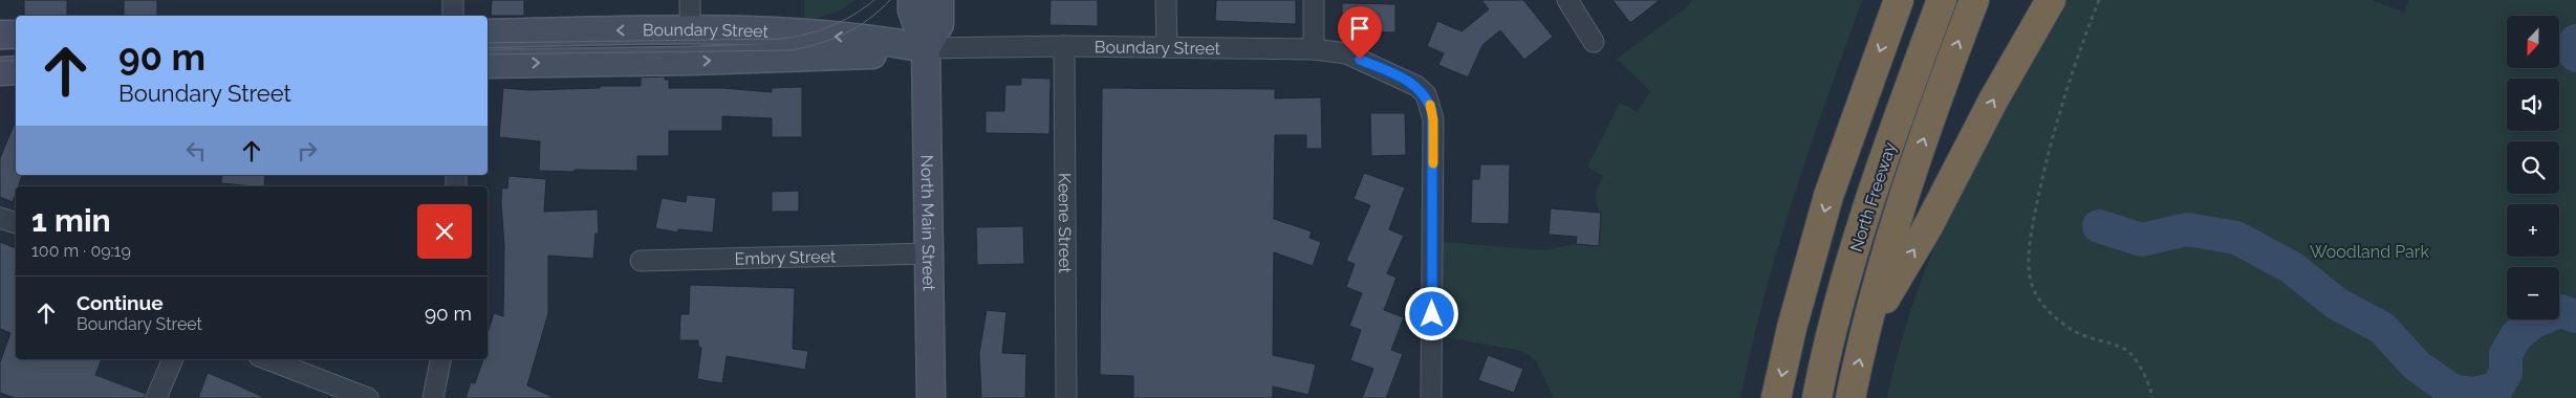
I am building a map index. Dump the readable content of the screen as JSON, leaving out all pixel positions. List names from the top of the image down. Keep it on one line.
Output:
{"streets":{"highway":["North Freeway"],"main road":["Boundary Street","North Main Street"],"street":["Keene Street","Embry Street"]},"crossings":[["Boundary Street","Keene Street"],["Boundary Street","North Main Street"],["North Main Street","Embry Street"]],"parks":["Woodland Park"],"north":"bottom","page":{"map_buttons":["+","−"],"turn":["90 m","Boundary Street"],"heading":["1 min","100 m · 09:19"],"list":[{"name":"Continue","note":"Boundary Street","value":"90 m"}]}}
